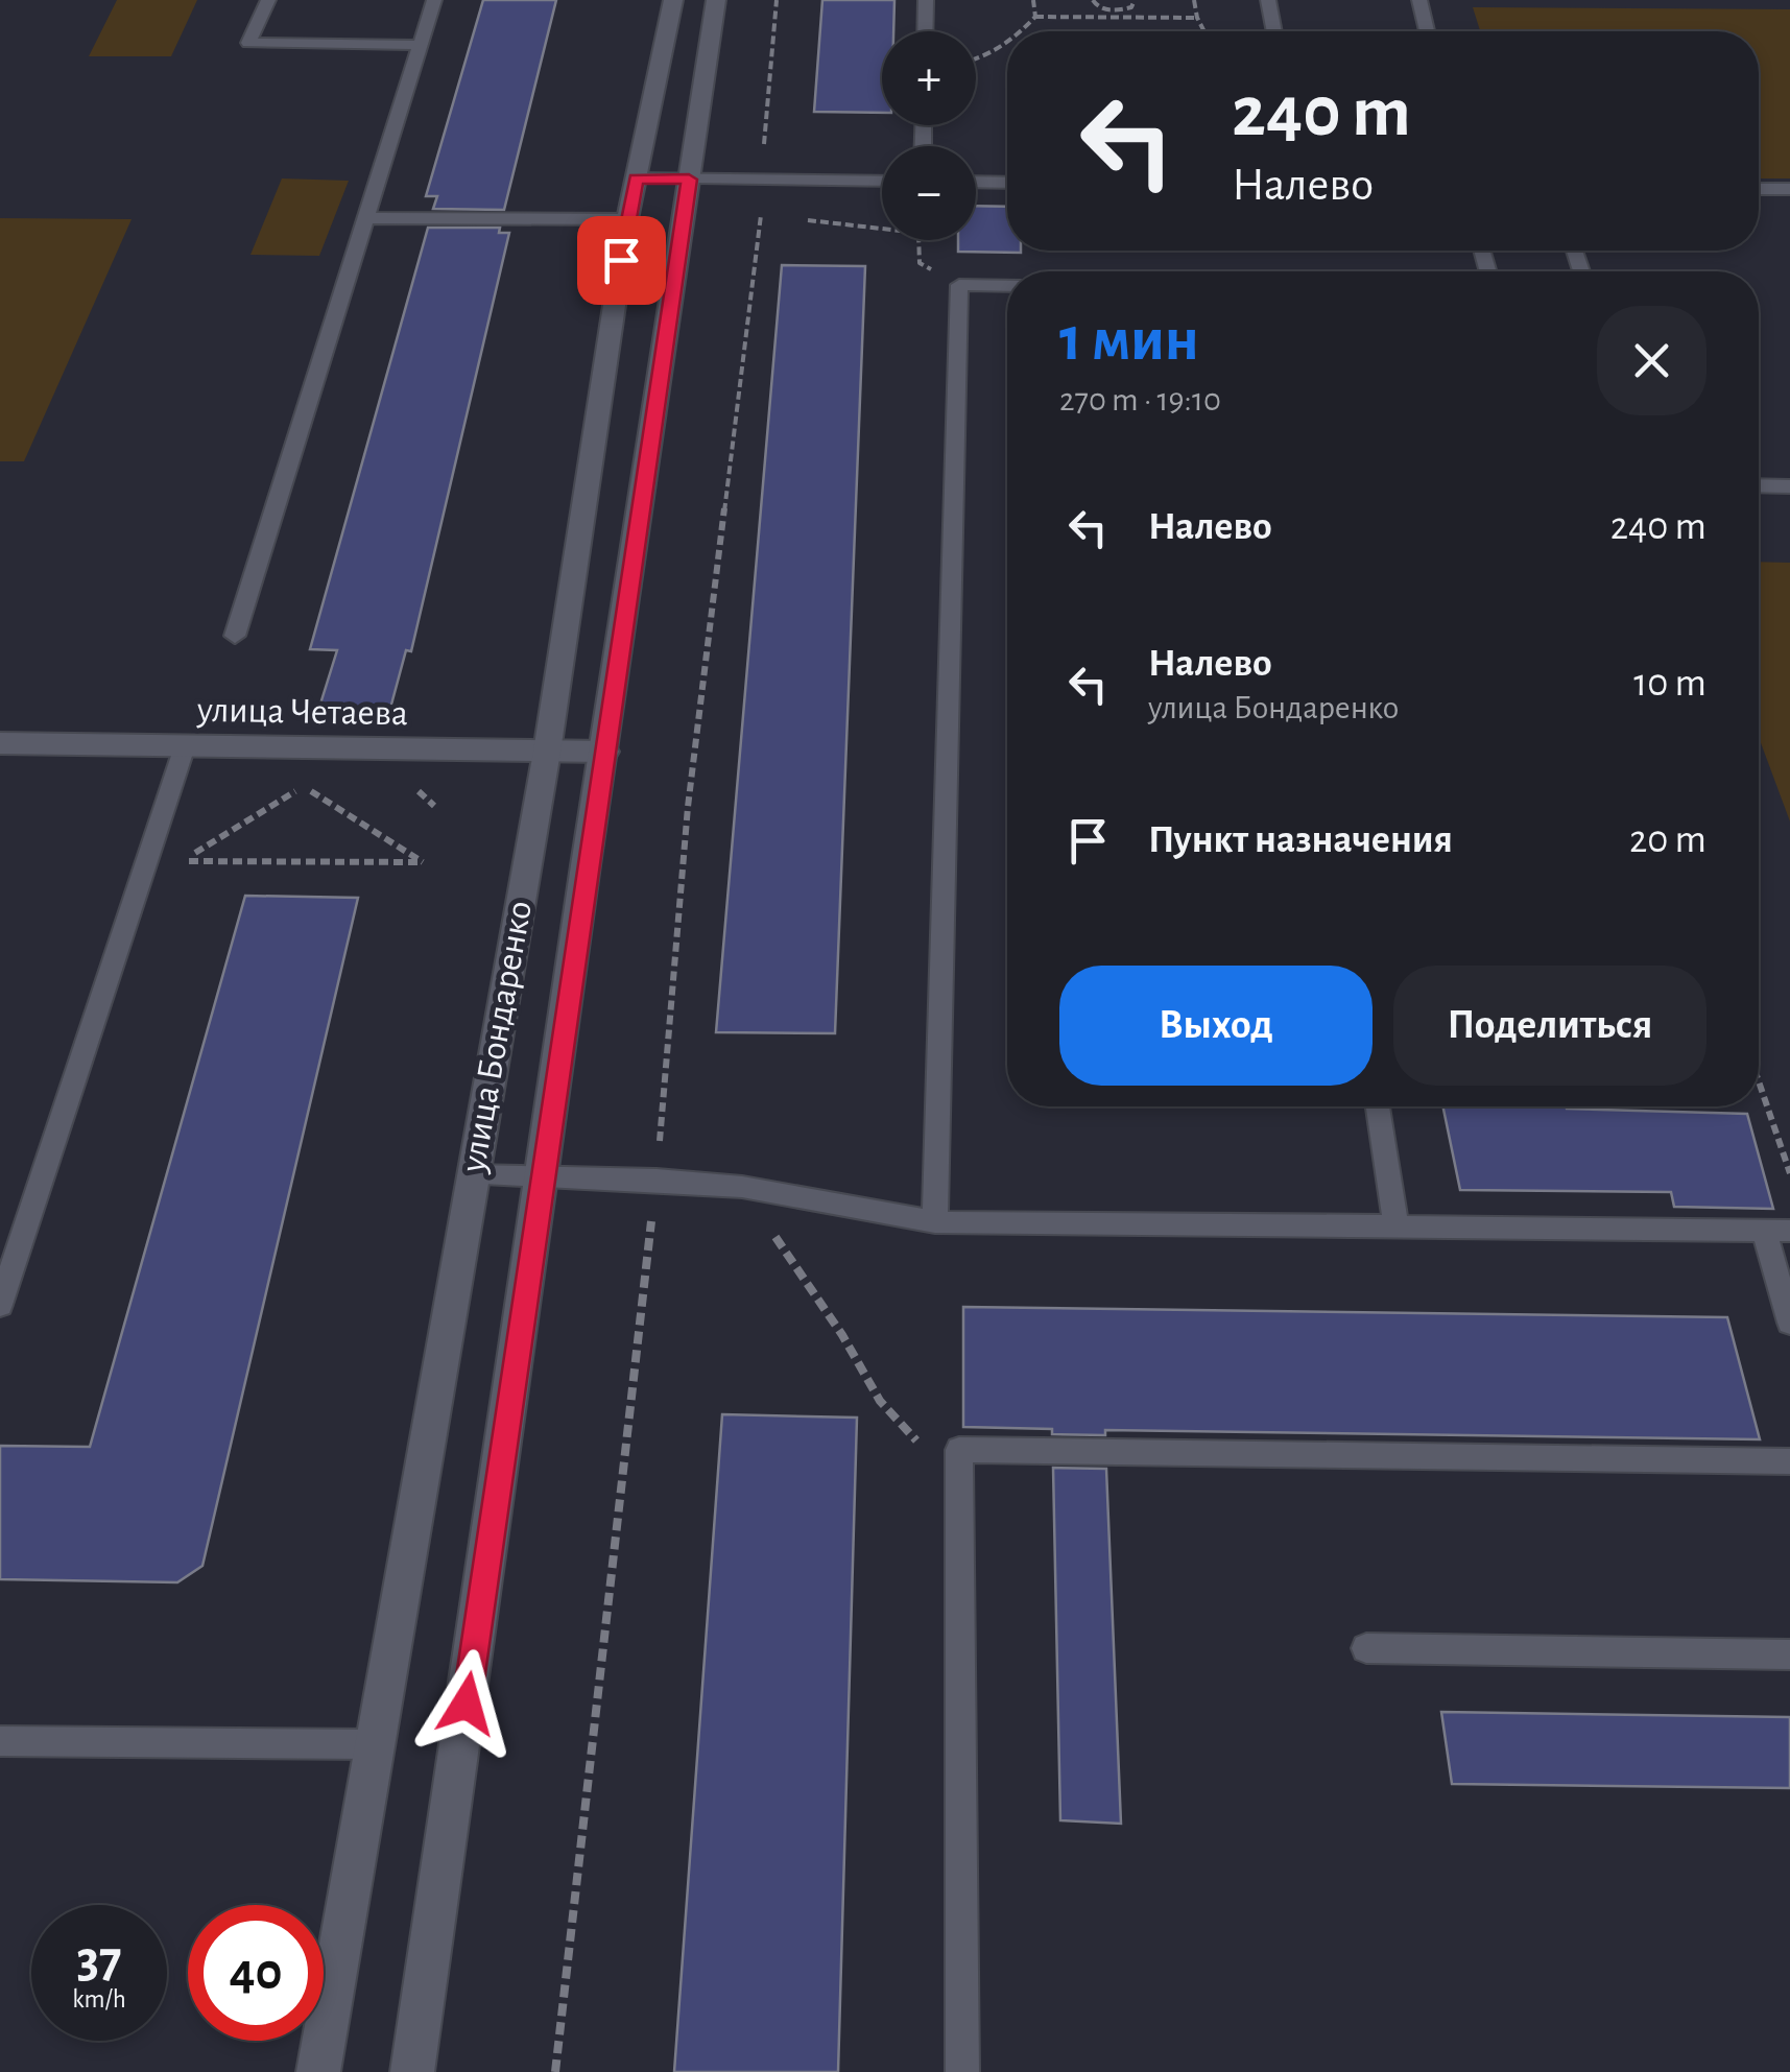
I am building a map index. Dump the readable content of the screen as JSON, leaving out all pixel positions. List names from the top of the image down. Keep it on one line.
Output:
{"streets":{"street":["улица Четаева","улица Бондаренко"]},"crossings":[["улица Четаева","улица Бондаренко"]],"page":{"map_buttons":["+","−"],"turn":["240 m","Налево"],"heading":["1 мин","270 m · 19:10"],"list":[{"name":"Налево","value":"240 m"},{"name":"Налево","note":"улица Бондаренко","value":"10 m"},{"name":"Пункт назначения","value":"20 m"}],"buttons":["Выход","Поделиться"],"speed":"37 km/h","limit":"40"}}
